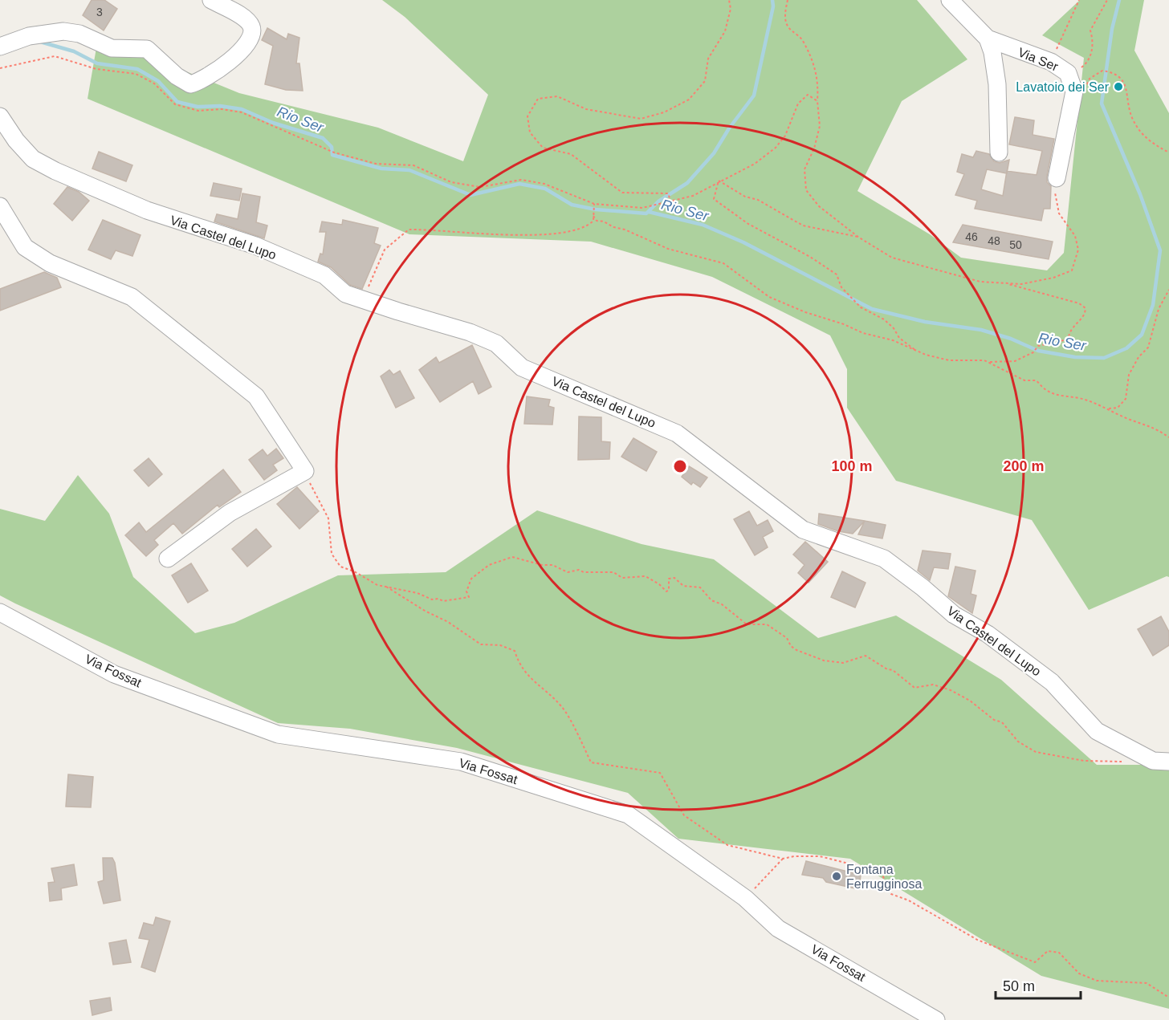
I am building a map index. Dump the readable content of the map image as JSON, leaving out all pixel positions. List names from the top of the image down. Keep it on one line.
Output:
{"streets":{"street":["Via Ser","Via Castel del Lupo","Via Fossat"]},"water":["Rio Ser"],"places":["Lavatoio dei Ser","Fontana Ferrugginosa"],"house_numbers":["3","46","48","50"],"scale_bar":"50 m","rings":["100 m","200 m"]}
